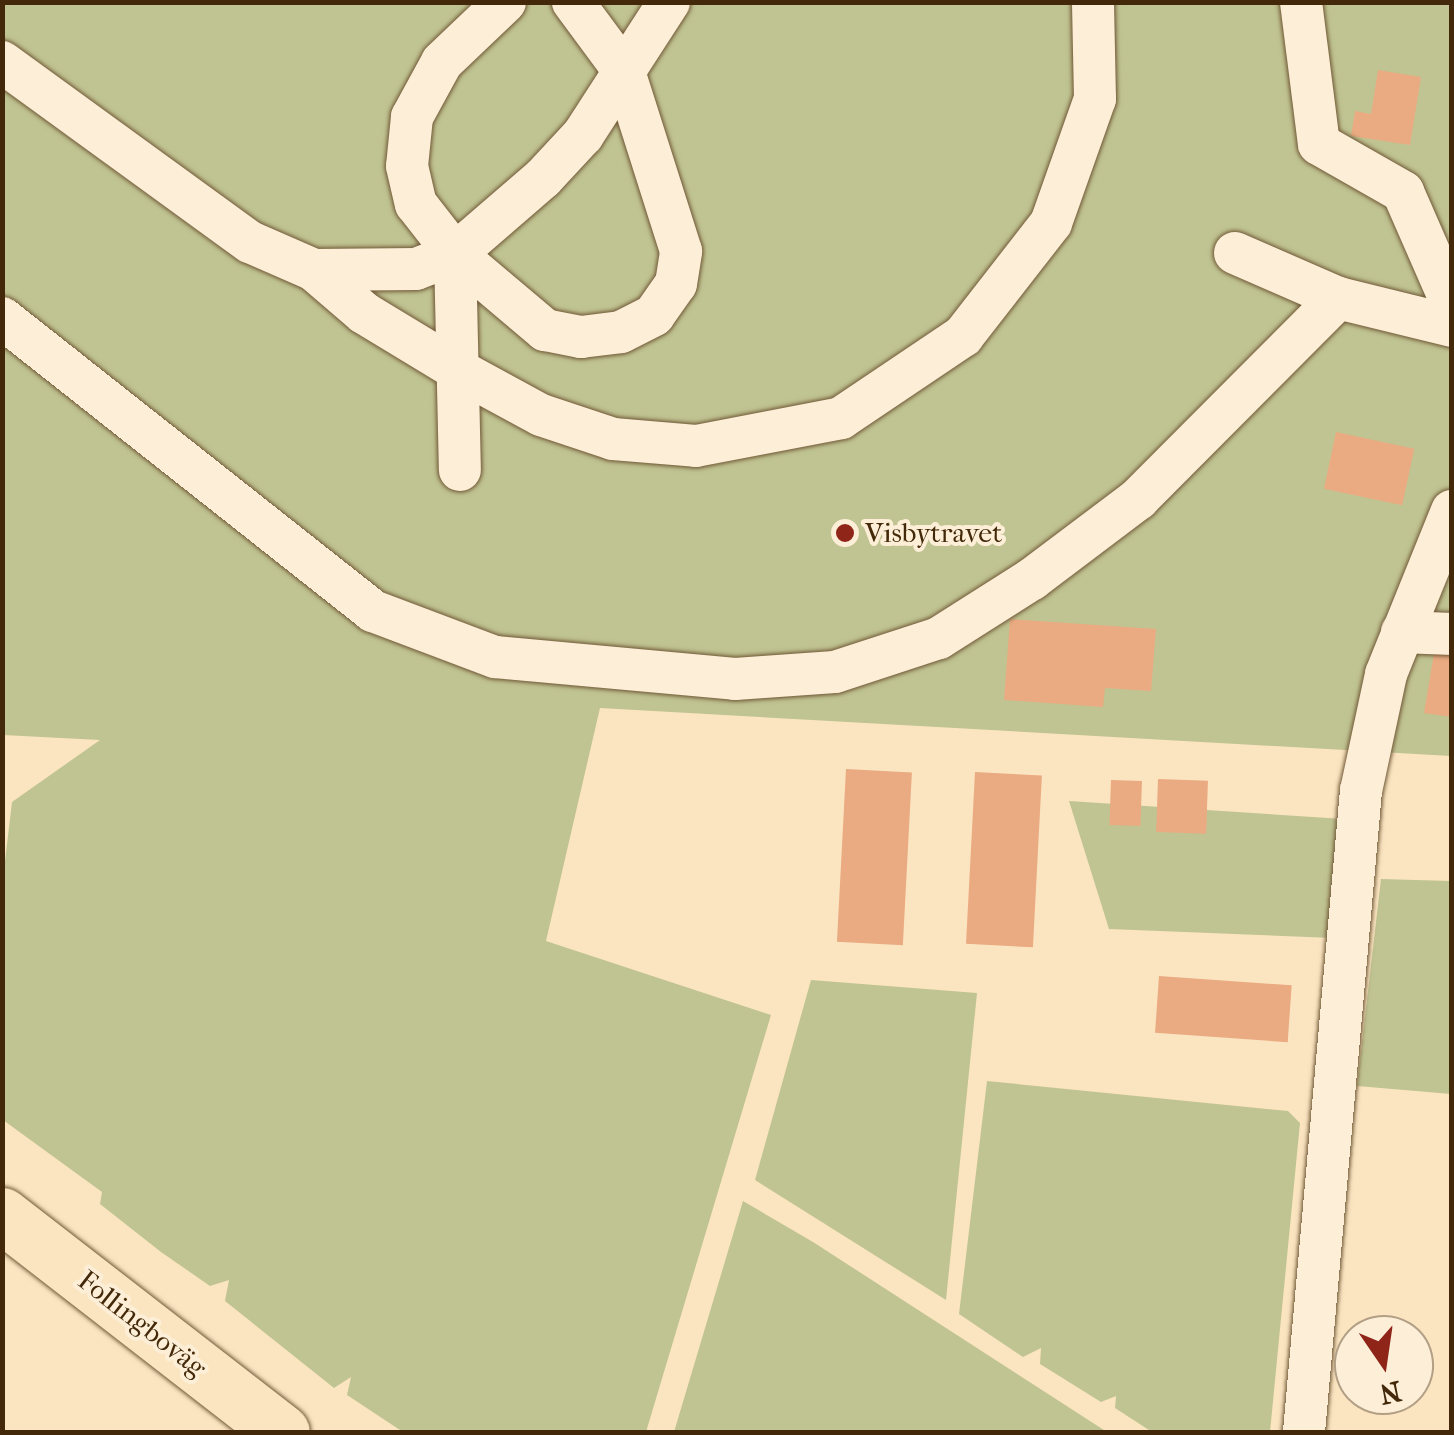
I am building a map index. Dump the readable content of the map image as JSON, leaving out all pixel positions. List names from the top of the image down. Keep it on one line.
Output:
{"streets":{"main road":["Follingboväg"]},"places":["Visbytravet"],"north":"bottom"}
